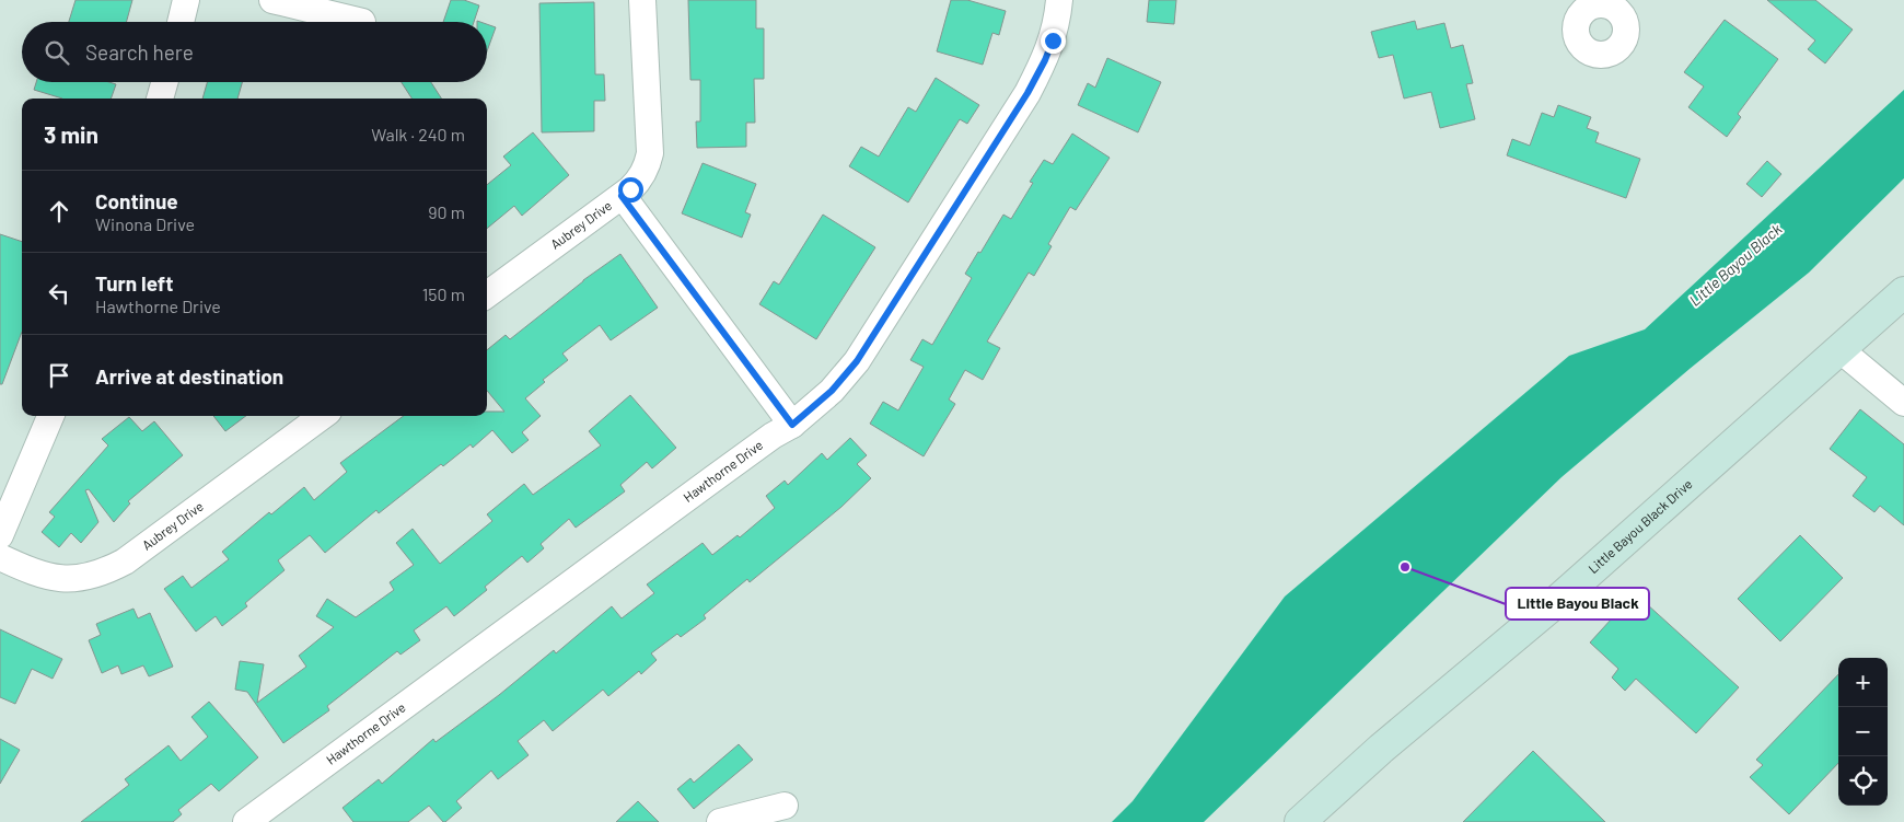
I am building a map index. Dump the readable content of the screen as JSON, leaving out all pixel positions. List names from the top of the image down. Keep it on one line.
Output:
{"streets":{"main road":["Little Bayou Black Drive"],"street":["Aubrey Drive","Hawthorne Drive"]},"water":["Little Bayou Black"],"places":["Little Bayou Black"],"page":{"search":"Search here","heading":["3 min","Walk · 240 m"],"list":[["Continue","Winona Drive","90 m"],["Turn left","Hawthorne Drive","150 m"],"Arrive at destination"],"map_buttons":["+","−"]}}
